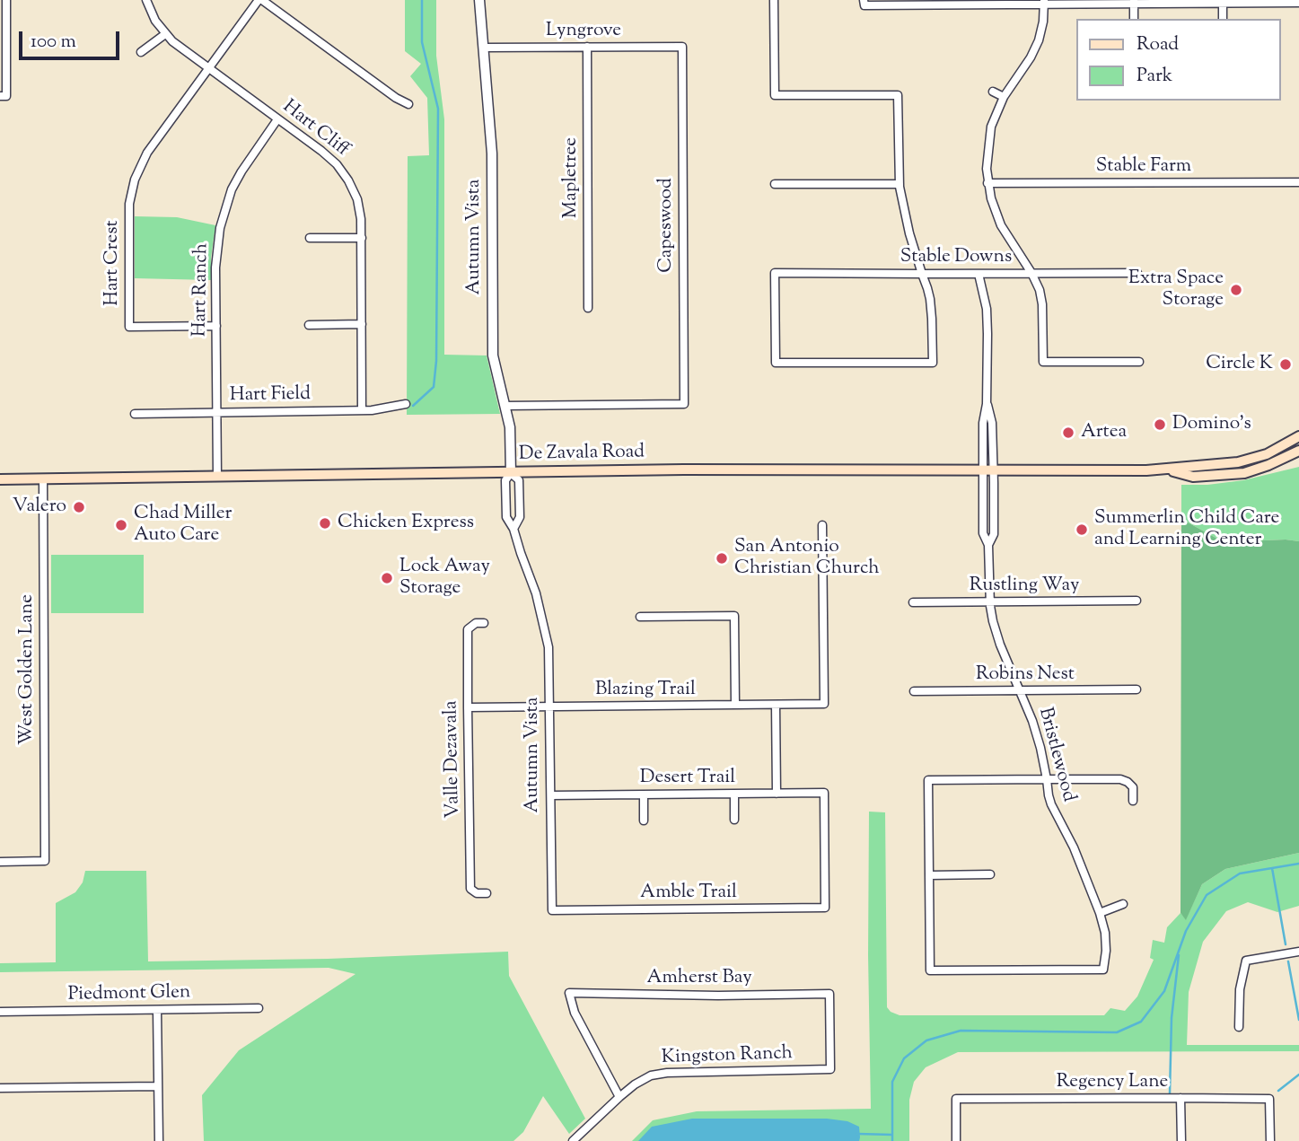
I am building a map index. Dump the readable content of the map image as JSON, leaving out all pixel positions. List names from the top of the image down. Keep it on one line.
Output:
{"streets":{"main road":["De Zavala Road"],"street":["Lyngrove","Hart Cliff","Stable Farm","Mapletree","Capeswood","Autumn Vista","Stable Downs","Hart Crest","Hart Ranch","Hart Field","Rustling Way","West Golden Lane","Robins Nest","Blazing Trail","Bristlewood","Valle Dezavala","Desert Trail","Amble Trail","Amherst Bay","Piedmont Glen","Kingston Ranch","Regency Lane"]},"crossings":[["Lyngrove","Mapletree"],["Lyngrove","Capeswood"],["Lyngrove","Autumn Vista"],["Hart Cliff","Hart Crest"],["Hart Cliff","Hart Ranch"],["Hart Cliff","Hart Field"],["Capeswood","Autumn Vista"],["Autumn Vista","De Zavala Road"],["Autumn Vista","Blazing Trail"],["Autumn Vista","Desert Trail"],["Autumn Vista","Amble Trail"],["Hart Crest","Hart Ranch"],["Hart Ranch","Hart Field"],["Hart Ranch","De Zavala Road"],["De Zavala Road","West Golden Lane"],["De Zavala Road","Bristlewood"],["Rustling Way","Bristlewood"],["Robins Nest","Bristlewood"],["Blazing Trail","Valle Dezavala"],["Desert Trail","Amble Trail"],["Amherst Bay","Kingston Ranch"]],"places":["Extra Space Storage","Circle K","Domino's","Artea","Valero","Chicken Express","Chad Miller Auto Care","Summerlin Child Care and Learning Center","San Antonio Christian Church","Lock Away Storage"],"legend":["Road","Park"],"scale_bar":"100 m"}
